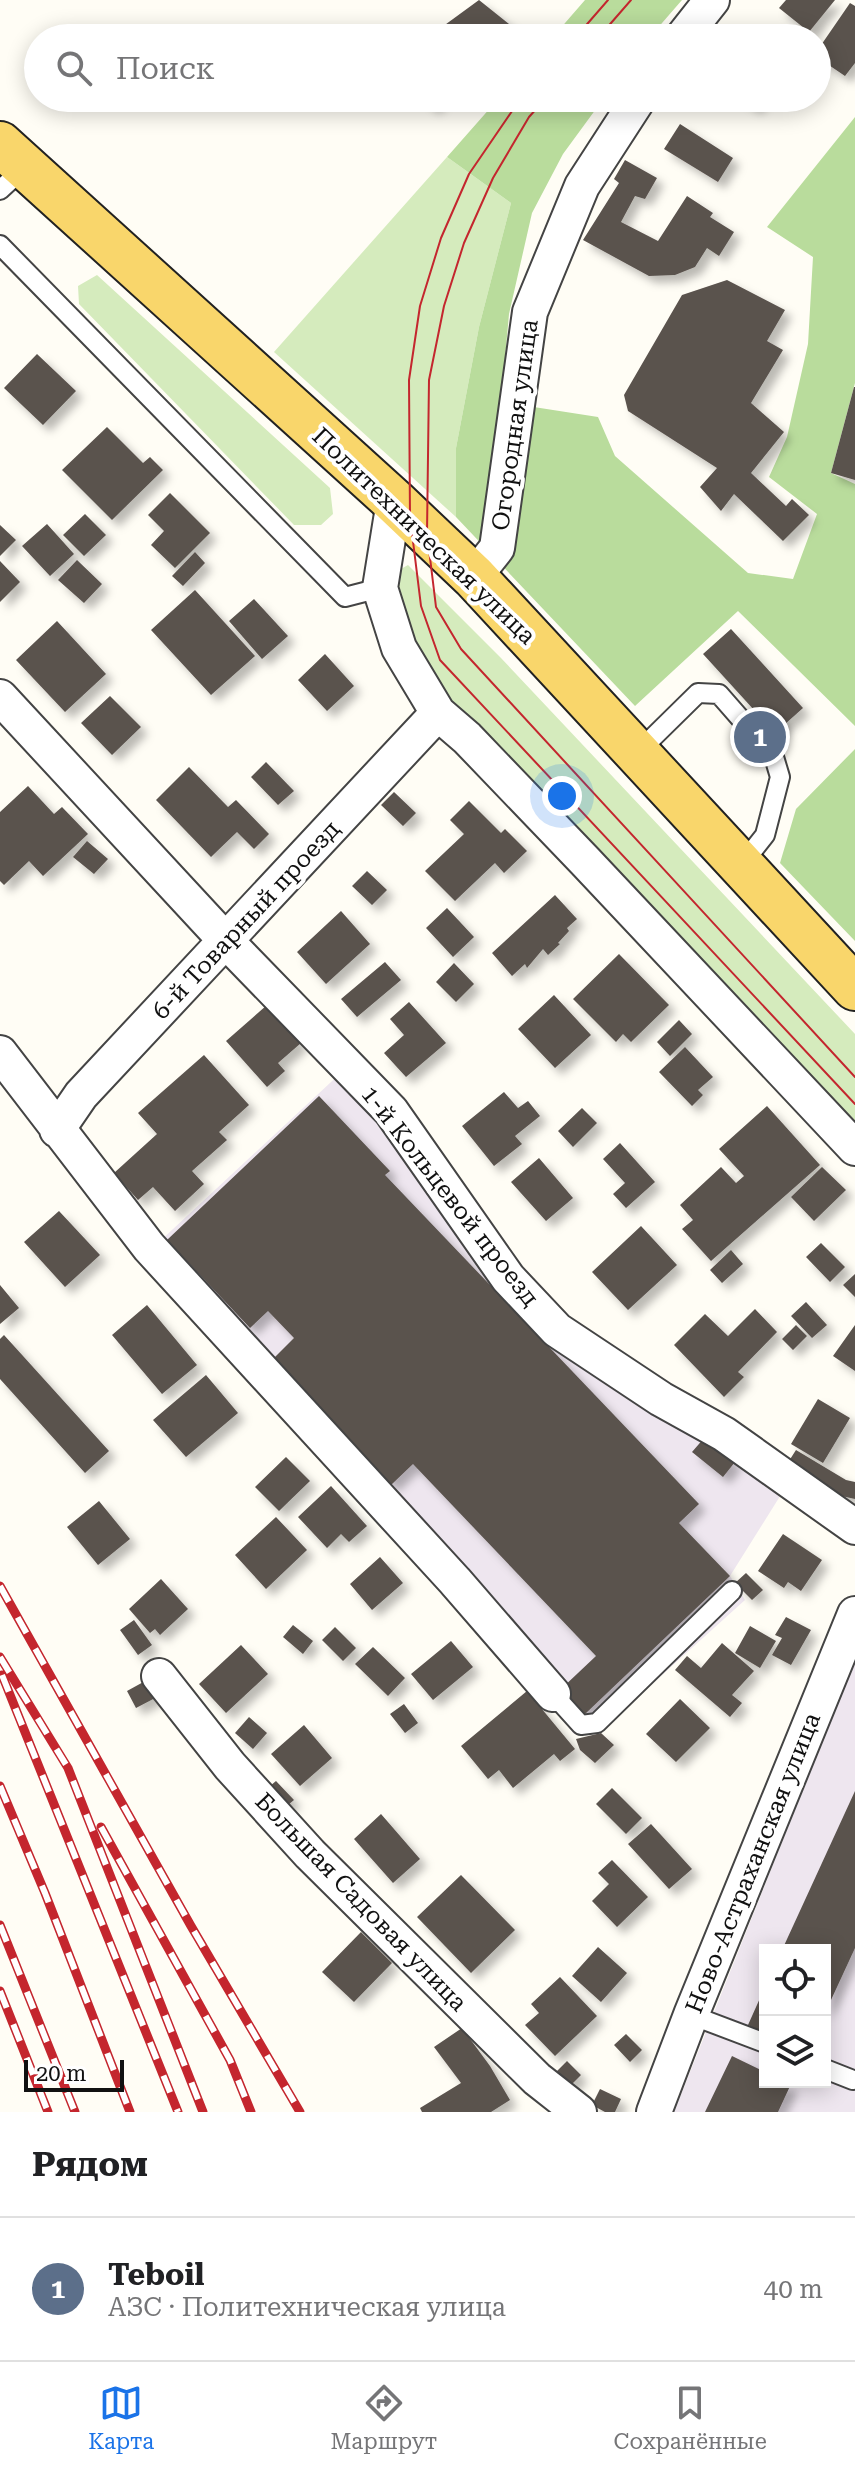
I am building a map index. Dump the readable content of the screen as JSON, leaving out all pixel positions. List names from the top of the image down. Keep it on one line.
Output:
{"streets":{"main road":["Политехническая улица"],"street":["Огородная улица","6-й Товарный проезд","1-й Кольцевой проезд","Ново-Астраханская улица","Большая Садовая улица"]},"crossings":[["Огородная улица","Политехническая улица"],["6-й Товарный проезд","1-й Кольцевой проезд"]],"scale_bar":"20 m","page":{"search":"Поиск","pins":"1","scale":"20 m","heading":"Рядом","list":[{"mark":"1","name":"Teboil","note":"АЗС · Политехническая улица","value":"40 m"}],"nav":["Карта","Маршрут","Сохранённые"]}}
